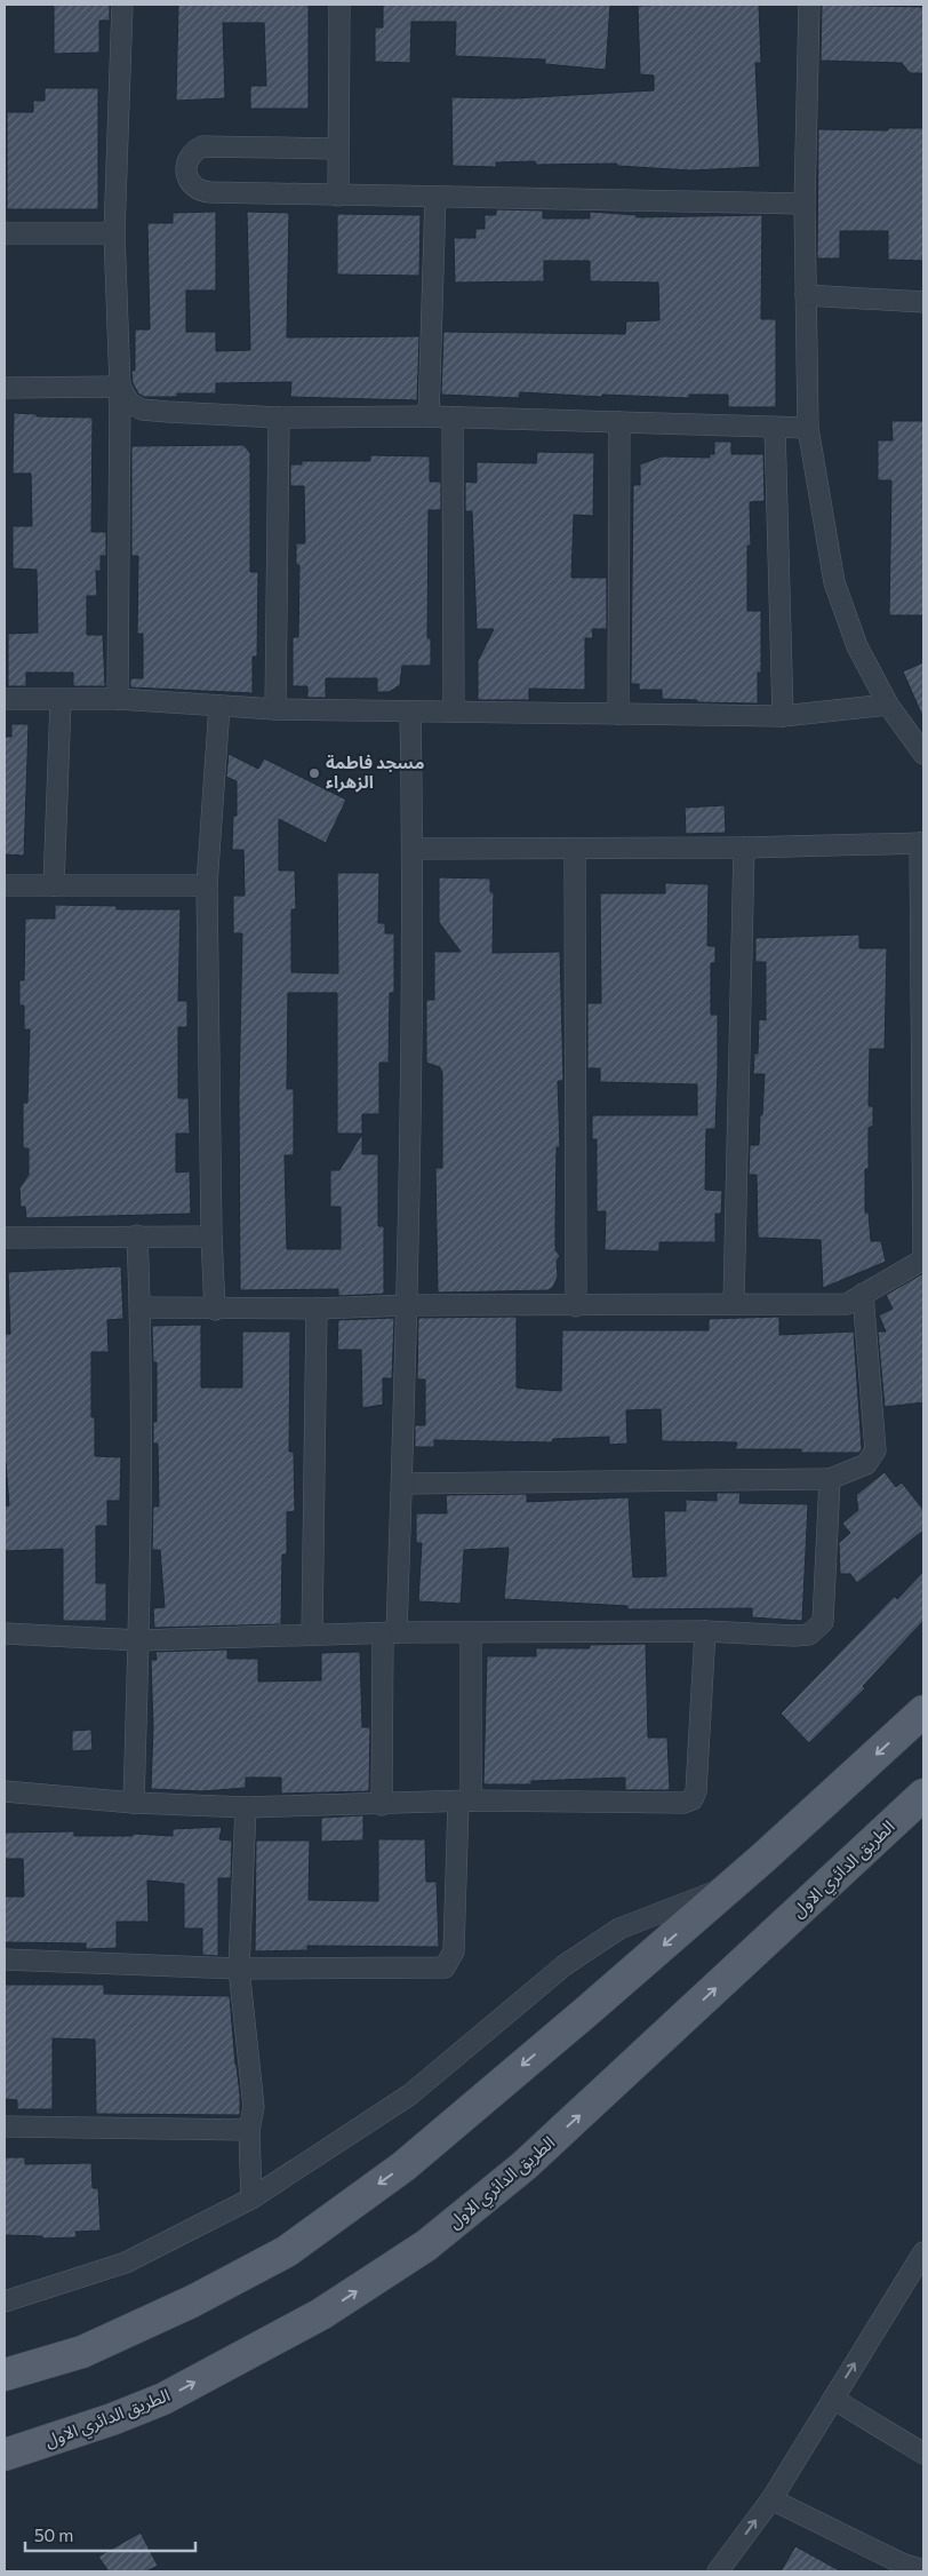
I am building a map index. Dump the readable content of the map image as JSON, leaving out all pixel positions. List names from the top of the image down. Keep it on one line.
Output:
{"streets":{"main road":["الطريق الدائري الاول"]},"places":["مسجد فاطمة الزهراء"],"scale_bar":"50 m"}
